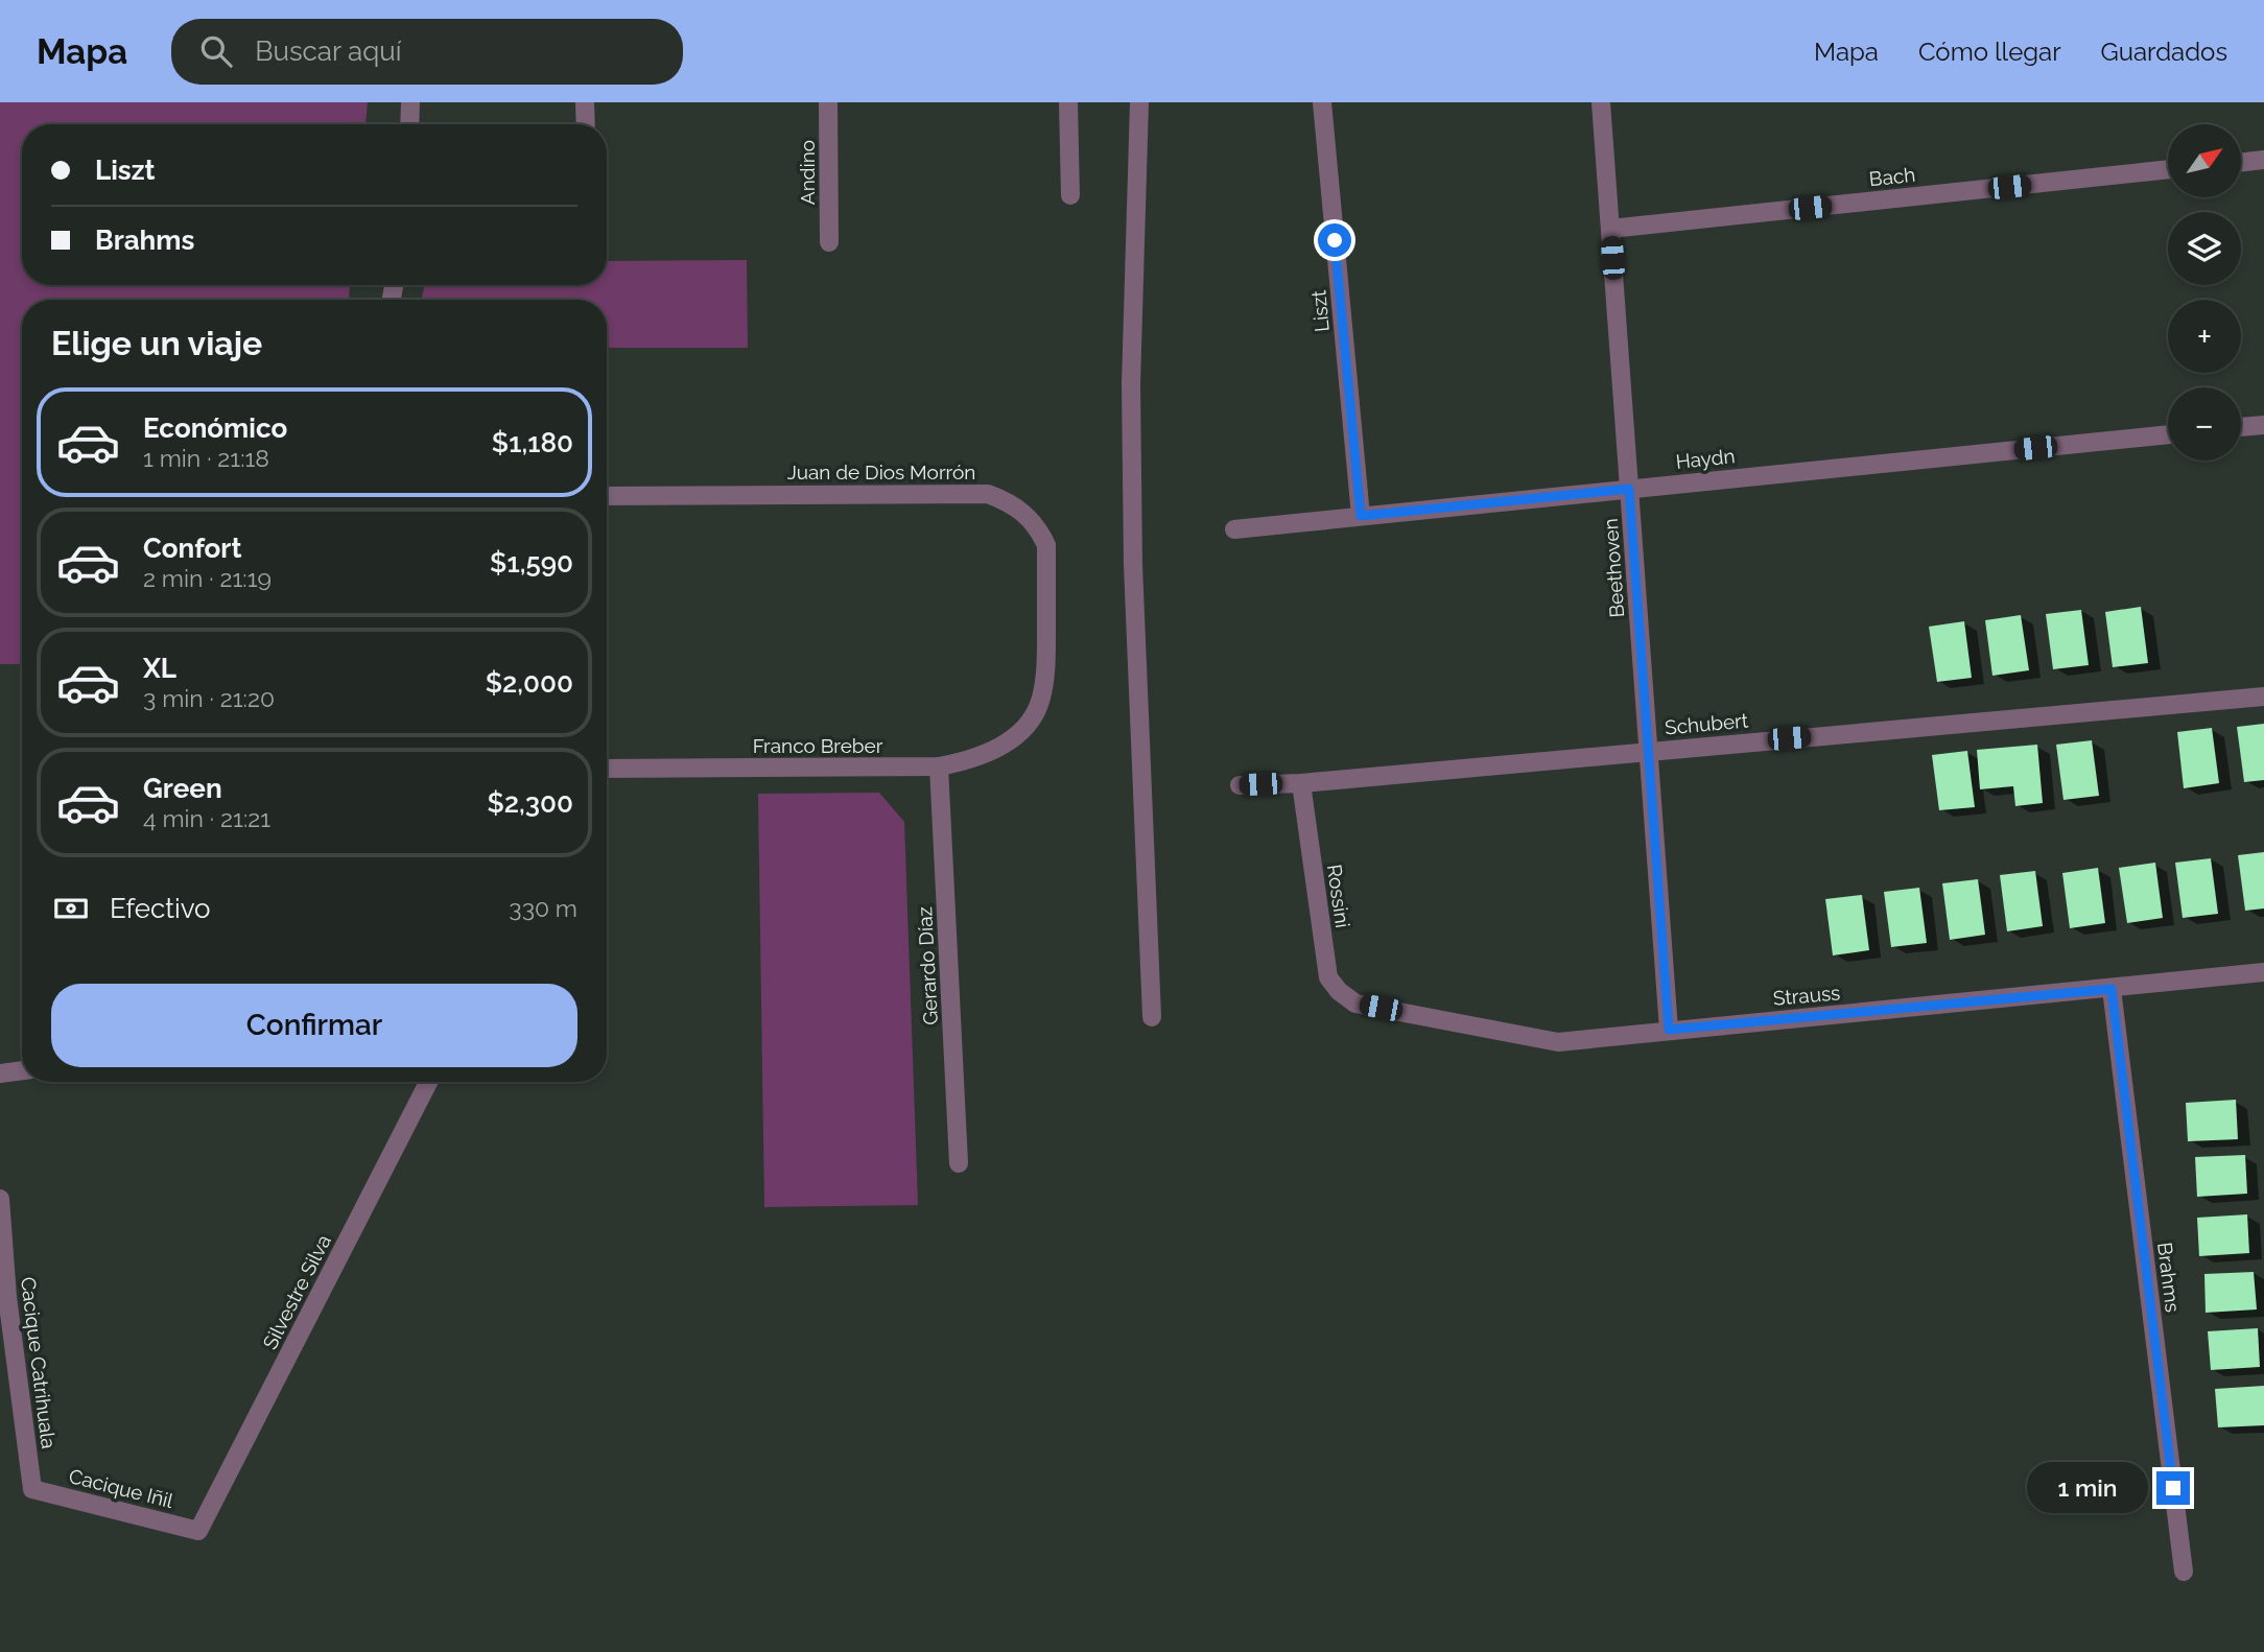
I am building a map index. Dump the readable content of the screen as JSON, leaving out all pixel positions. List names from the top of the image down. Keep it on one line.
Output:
{"streets":{"street":["Andino","Bach","Liszt","Haydn","Juan de Dios Morrón","Beethoven","Schubert","Franco Breber","Rossini","Gerardo Díaz","Strauss","Brahms","Silvestre Silva","Cacique Catrihuala","Cacique Iñil"]},"crossings":[["Bach","Beethoven"],["Liszt","Haydn"],["Haydn","Beethoven"],["Juan de Dios Morrón","Franco Breber"],["Beethoven","Schubert"],["Beethoven","Strauss"],["Schubert","Rossini"],["Franco Breber","Gerardo Díaz"],["Rossini","Strauss"],["Strauss","Brahms"],["Silvestre Silva","Cacique Iñil"],["Cacique Catrihuala","Cacique Iñil"]],"north":"top right","page":{"header":"Mapa","search":"Buscar aquí","nav":["Mapa","Cómo llegar","Guardados"],"map_buttons":["+","−"],"banner":["Liszt","Brahms"],"heading":"Elige un viaje","list":[{"name":"Económico","note":"1 min · 21:18","value":"$1,180"},{"name":"Confort","note":"2 min · 21:19","value":"$1,590"},{"name":"XL","note":"3 min · 21:20","value":"$2,000"},{"name":"Green","note":"4 min · 21:21","value":"$2,300"}],"pay":["Efectivo","330 m"],"buttons":"Confirmar","bubble":"1 min"}}
